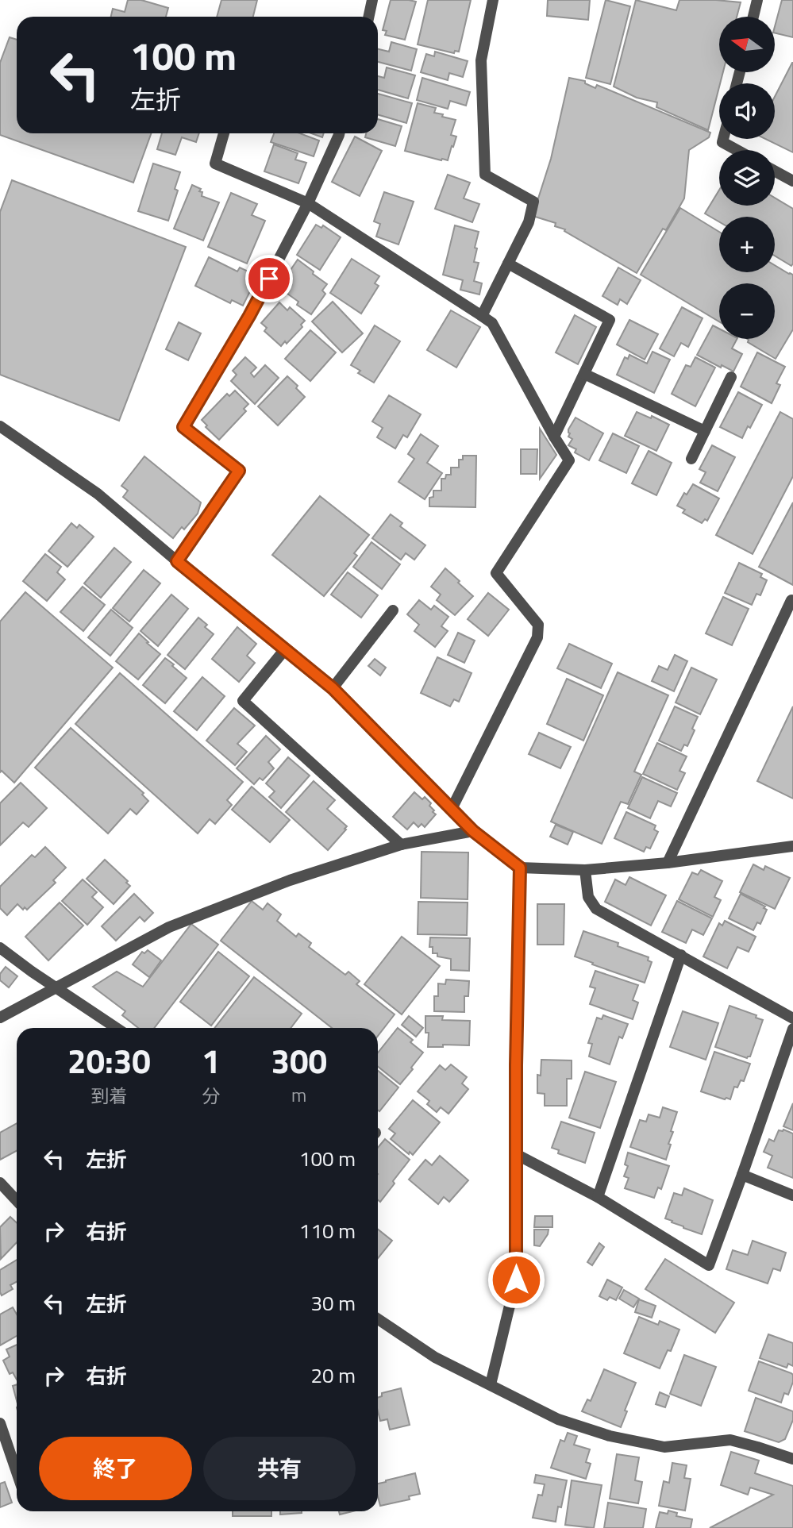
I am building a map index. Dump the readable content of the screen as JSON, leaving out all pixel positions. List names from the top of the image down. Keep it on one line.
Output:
{"north":"left","page":{"map_buttons":["+","−"],"turn":["100 m","左折"],"eta":["20:30","到着","1","分","300","m"],"list":[{"name":"左折","value":"100 m"},{"name":"右折","value":"110 m"},{"name":"左折","value":"30 m"},{"name":"右折","value":"20 m"}],"buttons":["終了","共有"]}}
